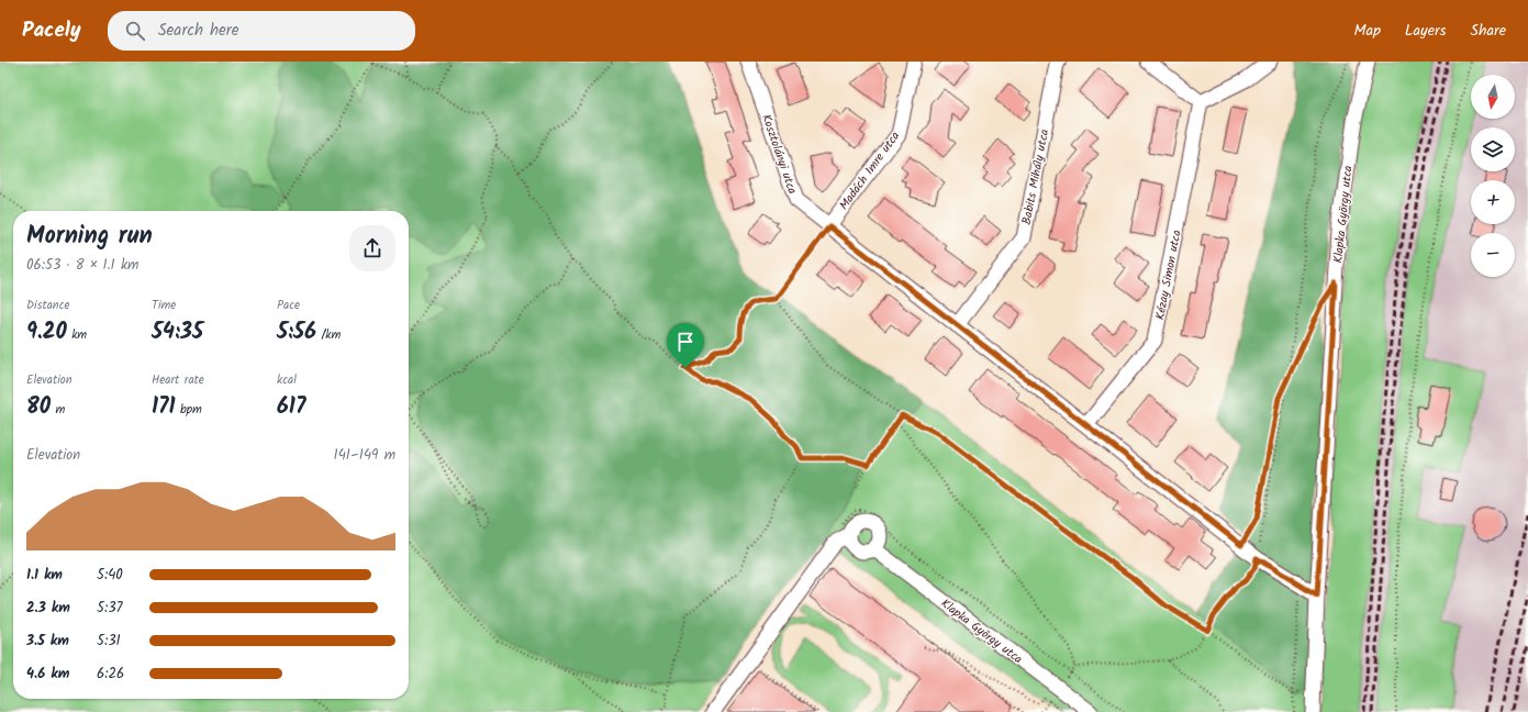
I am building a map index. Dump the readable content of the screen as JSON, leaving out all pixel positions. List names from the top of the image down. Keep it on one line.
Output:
{"streets":{"street":["Kosztolányi utca","Madách Imre utca","Babits Mihály utca","Klapka György utca","Kézay Simon utca"]},"crossings":[["Kosztolányi utca","Madách Imre utca"],["Kosztolányi utca","Babits Mihály utca"],["Kosztolányi utca","Klapka György utca"],["Kosztolányi utca","Kézay Simon utca"]],"north":"bottom","page":{"header":"Pacely","search":"Search here","nav":["Map","Layers","Share"],"map_buttons":["+","−"],"heading":["Morning run","06:53 · 8 × 1.1 km"],"stats":[["Distance","9.20 km"],["Time","54:35"],["Pace","5:56 /km"],["Elevation","80 m"],["Heart rate","171 bpm"],["kcal","617"]],"chart":["Elevation","141–149 m"],"list":[{"name":"1.1 km","note":"5:40"},{"name":"2.3 km","note":"5:37"},{"name":"3.5 km","note":"5:31"},{"name":"4.6 km","note":"6:26"}]}}
